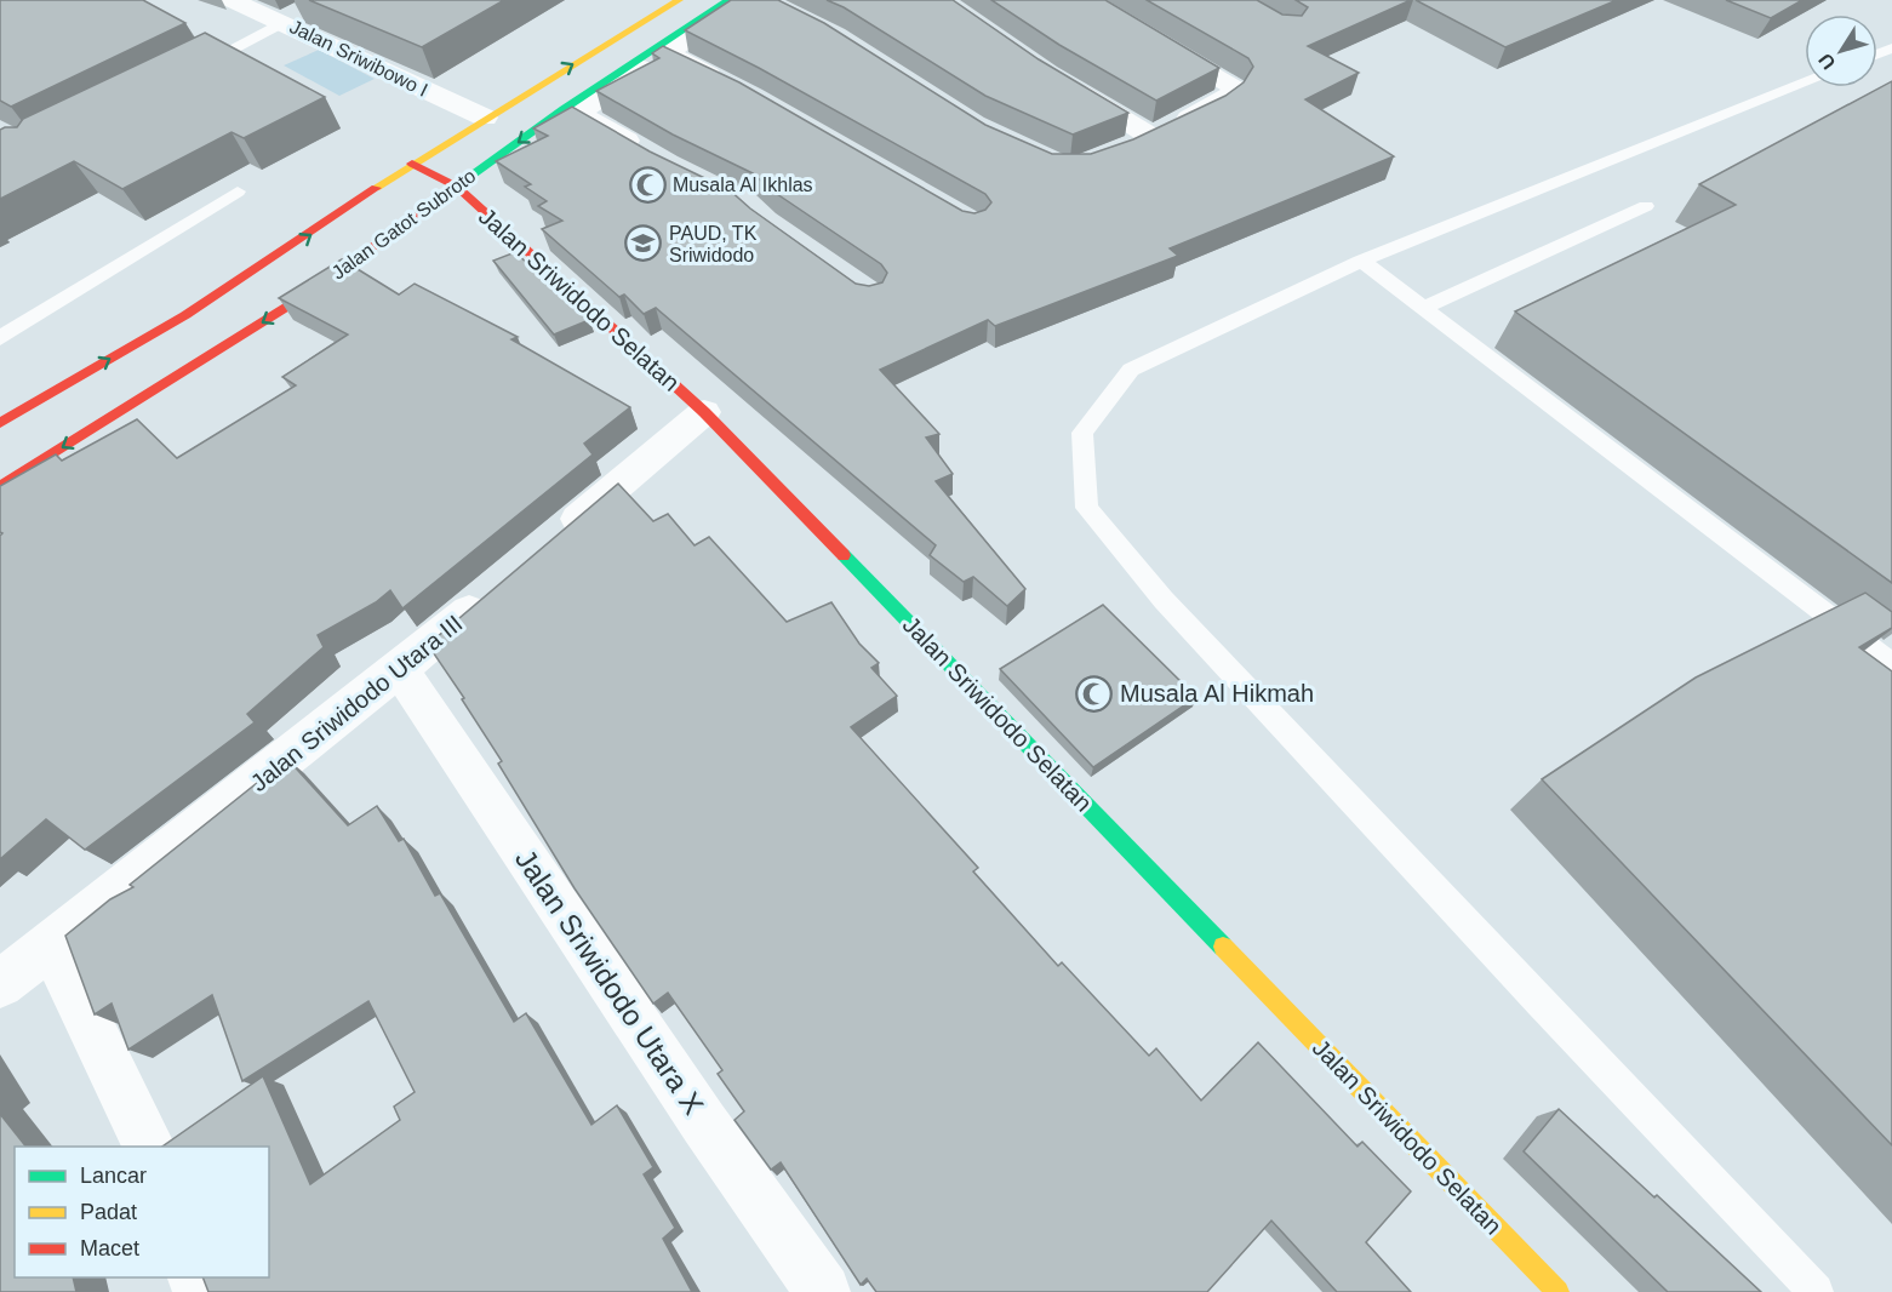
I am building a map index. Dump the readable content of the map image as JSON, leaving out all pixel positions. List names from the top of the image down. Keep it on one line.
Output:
{"streets":{"street":["Jalan Sriwibowo I","Jalan Gatot Subroto","Jalan Sriwidodo Selatan","Jalan Sriwidodo Utara III","Jalan Sriwidodo Utara X"]},"crossings":[["Jalan Sriwibowo I","Jalan Gatot Subroto"],["Jalan Gatot Subroto","Jalan Sriwidodo Selatan"],["Jalan Sriwidodo Utara III","Jalan Sriwidodo Utara X"]],"places":{"mosque":["Musala Al Ikhlas","Musala Al Hikmah"],"school or university":["PAUD, TK Sriwidodo"]},"legend":["Lancar","Padat","Macet"],"north":"bottom left"}
